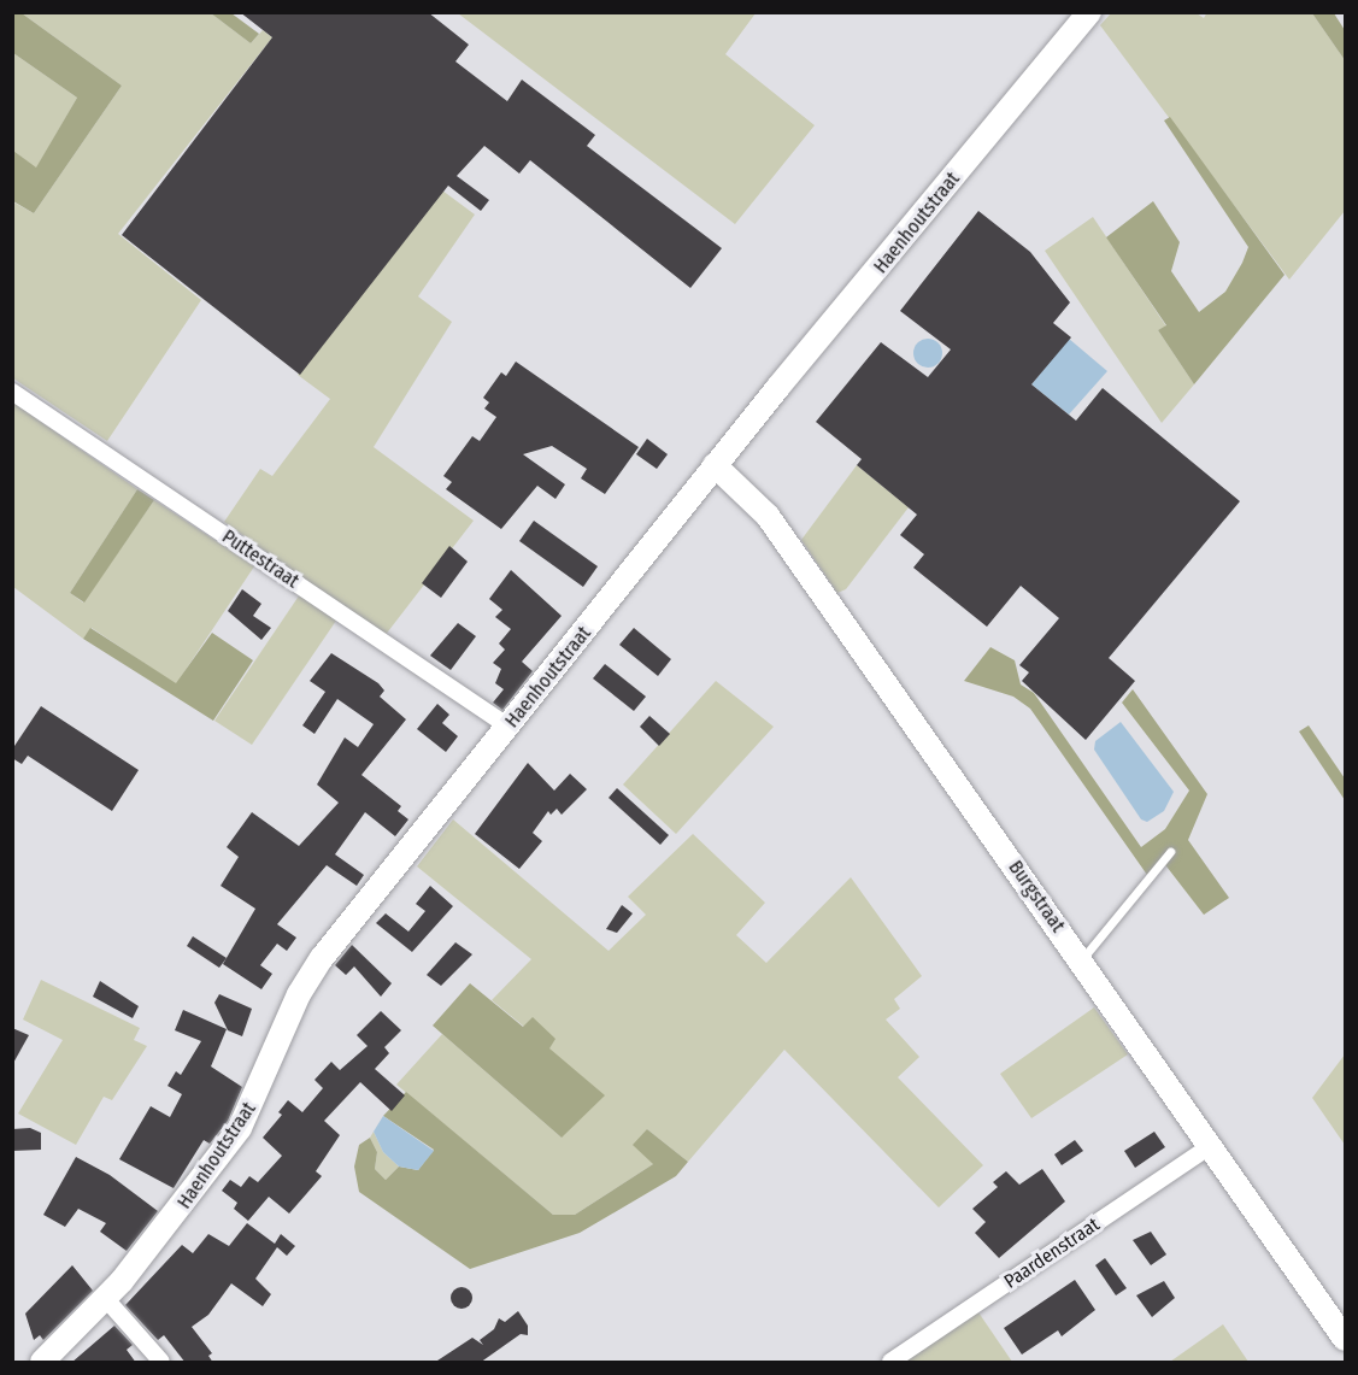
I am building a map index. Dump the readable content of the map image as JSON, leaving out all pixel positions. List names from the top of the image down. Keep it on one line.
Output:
{"streets":{"street":["Haenhoutstraat","Puttestraat","Burgstraat","Paardenstraat"]},"crossings":[["Haenhoutstraat","Puttestraat"],["Haenhoutstraat","Burgstraat"],["Burgstraat","Paardenstraat"]]}
